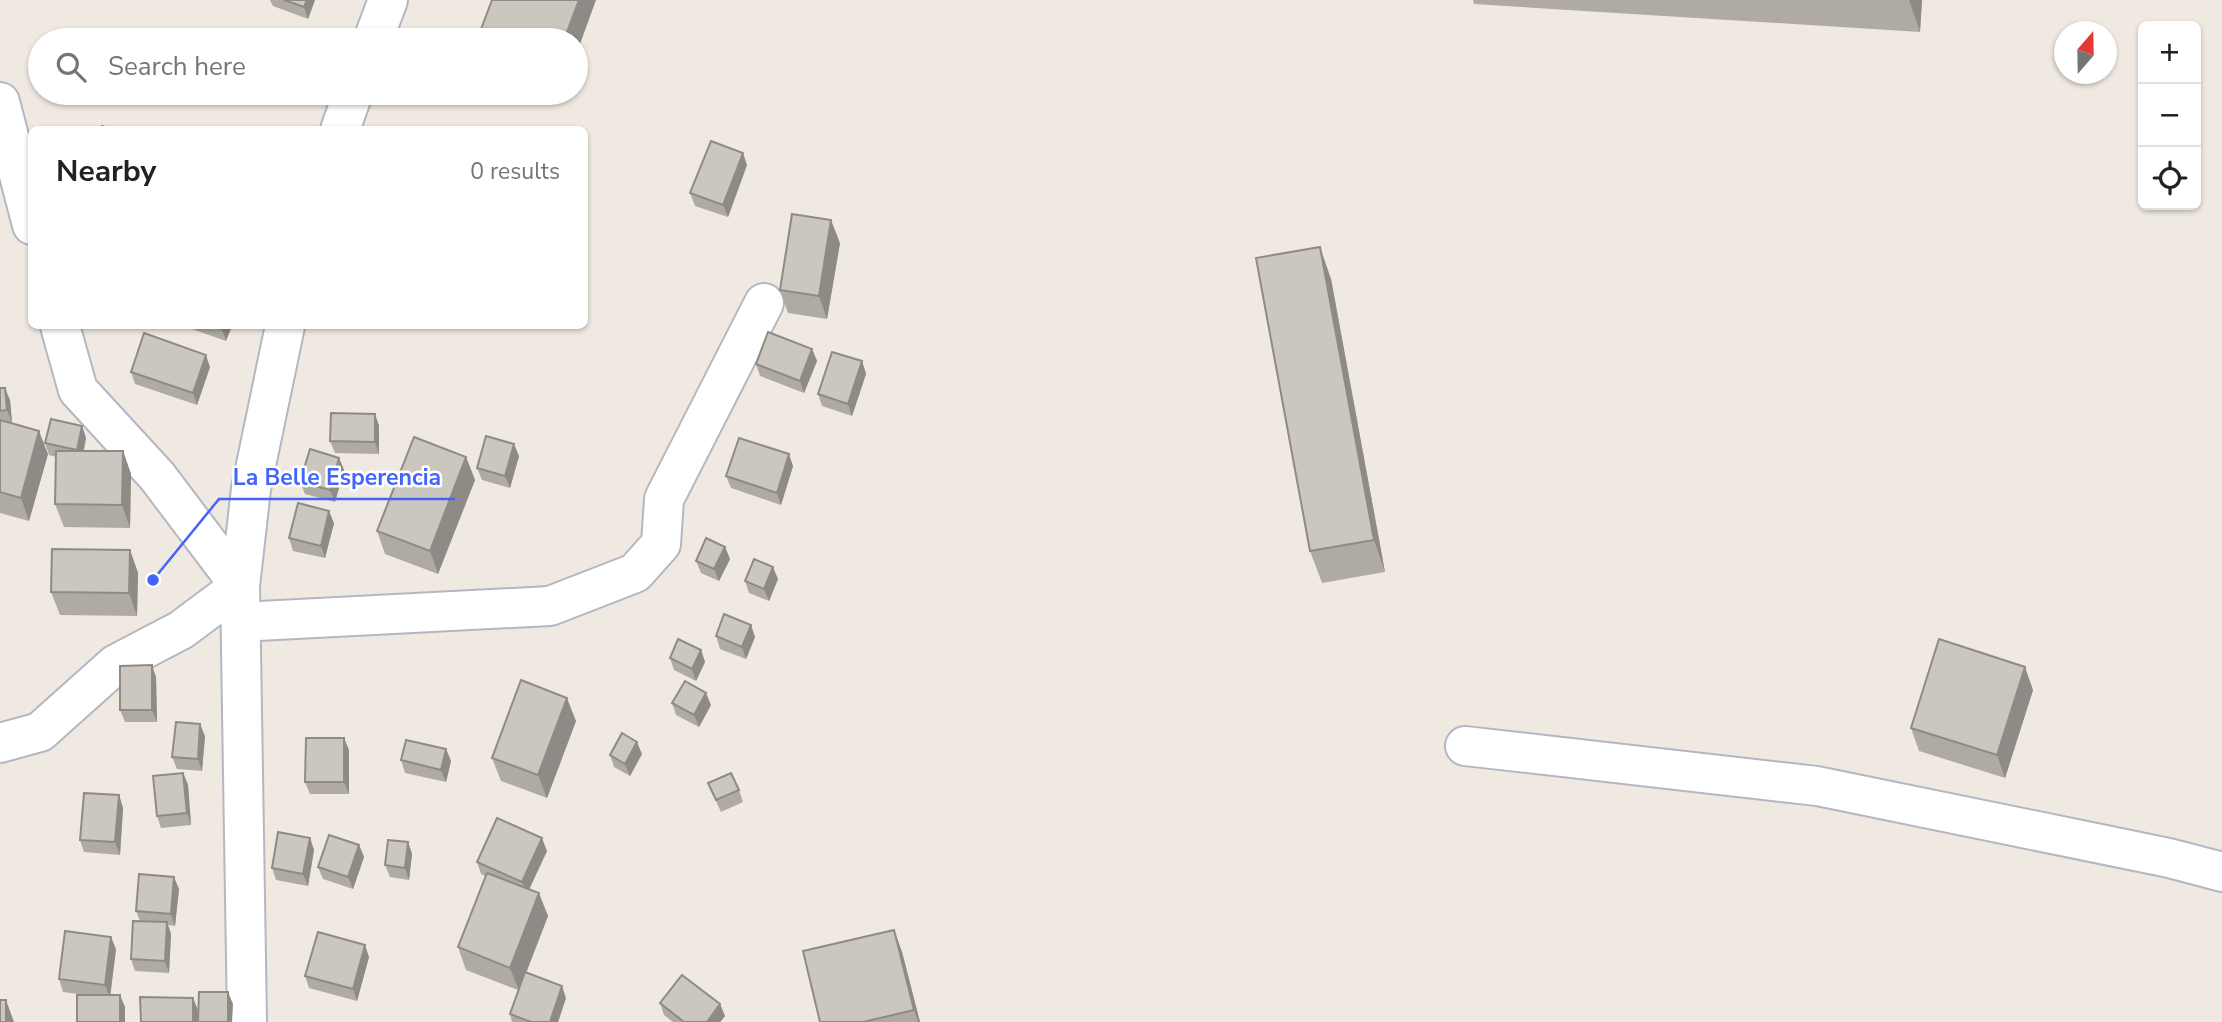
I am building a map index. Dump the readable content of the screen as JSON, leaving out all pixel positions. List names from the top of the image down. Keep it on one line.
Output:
{"places":["La Belle Esperencia"],"north":"top","page":{"map_buttons":["+","−"],"search":"Search here","heading":["Nearby","0 results"]}}
